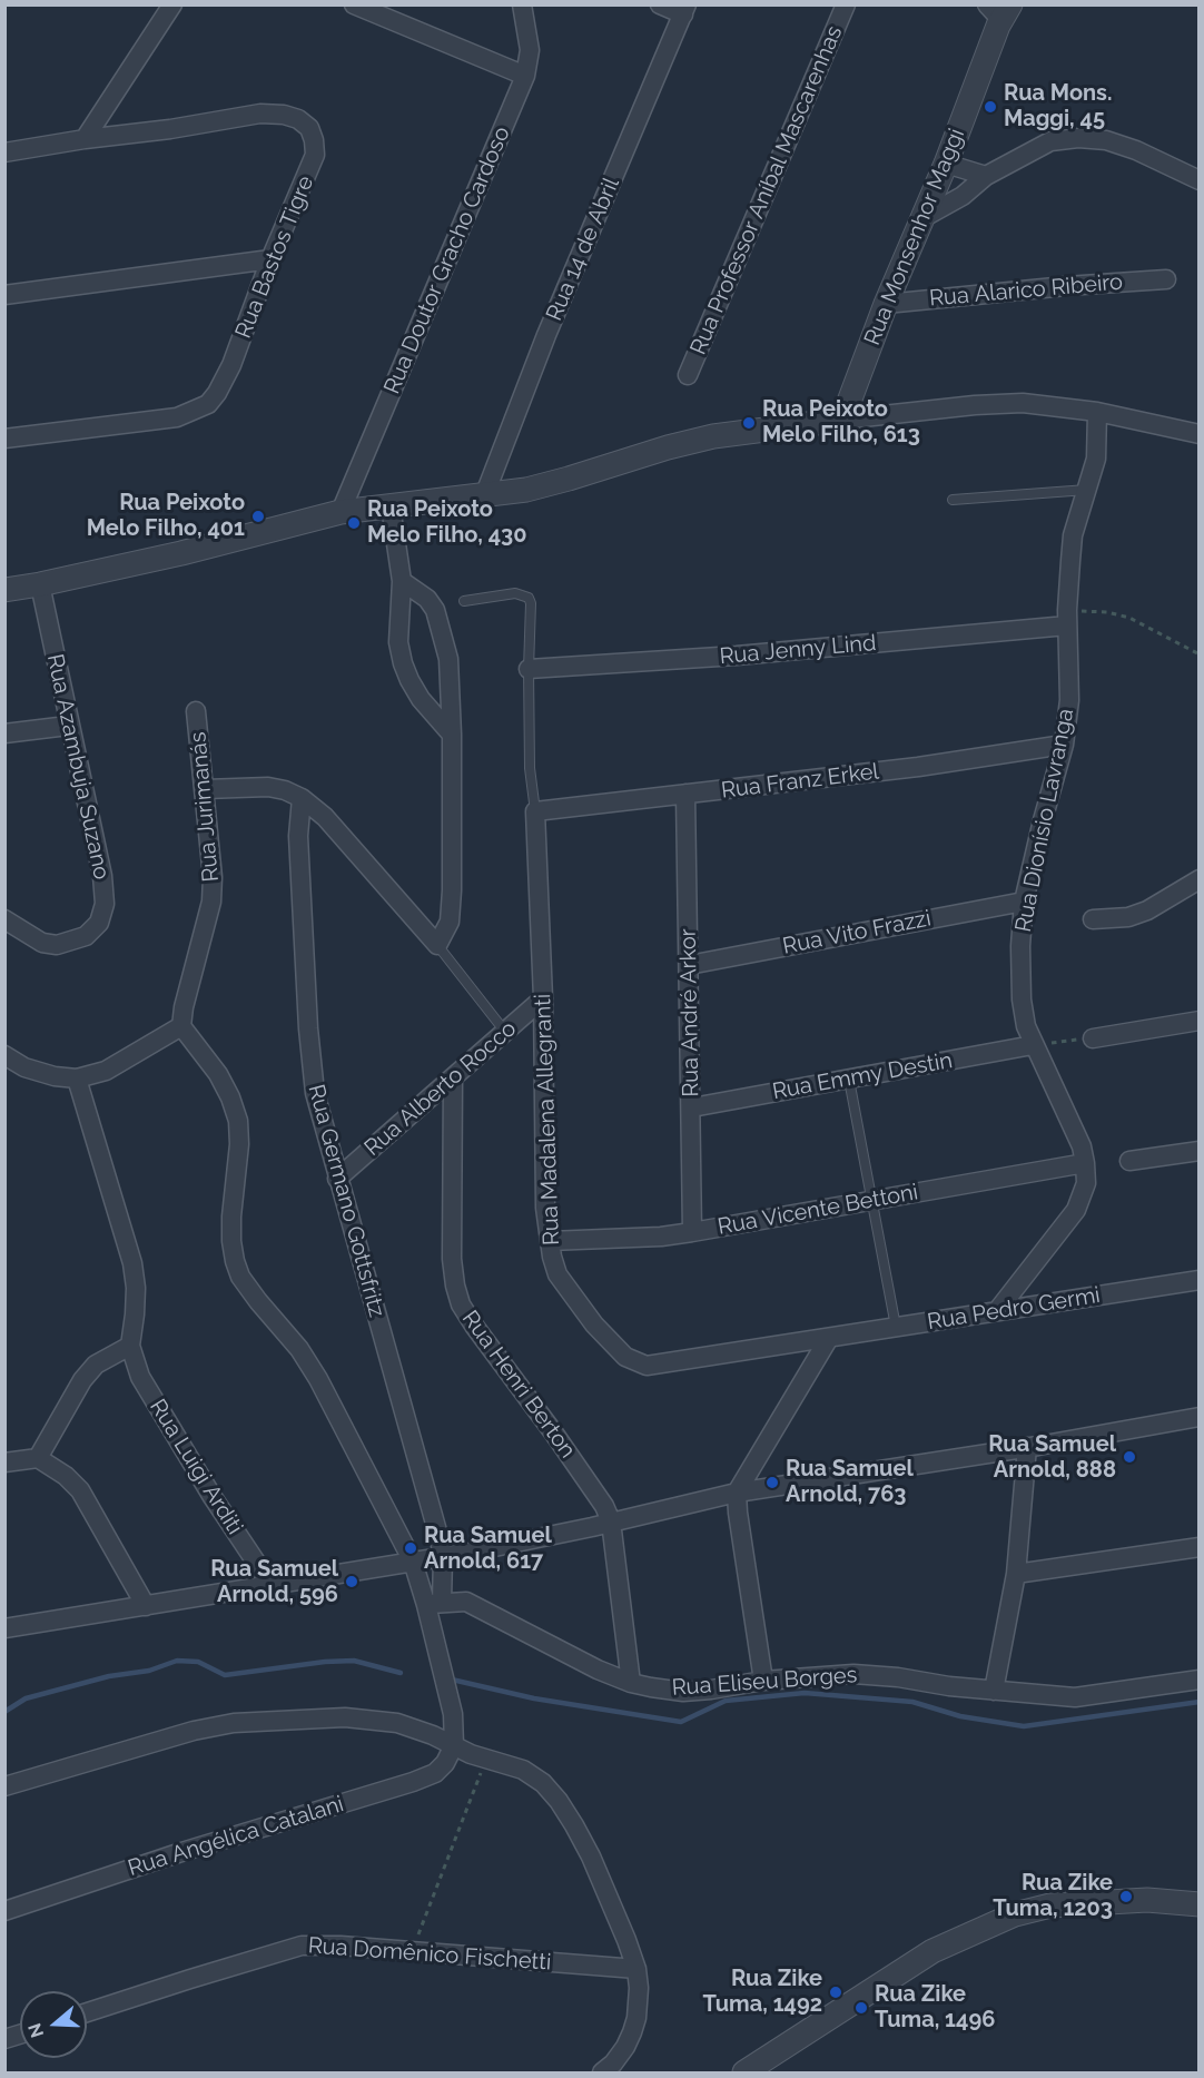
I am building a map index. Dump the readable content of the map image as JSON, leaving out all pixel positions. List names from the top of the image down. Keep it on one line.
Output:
{"streets":{"street":["Rua Professor Aníbal Mascarenhas","Rua Monsenhor Maggi","Rua 14 de Abril","Rua Bastos Tigre","Rua Doutor Gracho Cardoso","Rua Alarico Ribeiro","Rua Jenny Lind","Rua Azambuja Suzano","Rua Franz Erkel","Rua Jurimanás","Rua Dionísio Lavranga","Rua Vito Frazzi","Rua André Arkor","Rua Emmy Destin","Rua Alberto Rocco","Rua Madalena Allegranti","Rua Germano Gottsfritz","Rua Vicente Bettoni","Rua Pedro Germi","Rua Henri Berton","Rua Luigi Arditi","Rua Eliseu Borges","Rua Angélica Catalani","Rua Domênico Fischetti"]},"crossings":[["Rua Monsenhor Maggi","Rua Alarico Ribeiro"],["Rua Jenny Lind","Rua Dionísio Lavranga"],["Rua Franz Erkel","Rua Dionísio Lavranga"],["Rua Franz Erkel","Rua André Arkor"],["Rua Franz Erkel","Rua Madalena Allegranti"],["Rua Dionísio Lavranga","Rua Vito Frazzi"],["Rua Dionísio Lavranga","Rua Emmy Destin"],["Rua Dionísio Lavranga","Rua Vicente Bettoni"],["Rua Dionísio Lavranga","Rua Pedro Germi"],["Rua Vito Frazzi","Rua André Arkor"],["Rua André Arkor","Rua Emmy Destin"],["Rua André Arkor","Rua Vicente Bettoni"],["Rua Alberto Rocco","Rua Madalena Allegranti"],["Rua Alberto Rocco","Rua Germano Gottsfritz"],["Rua Alberto Rocco","Rua Henri Berton"],["Rua Madalena Allegranti","Rua Vicente Bettoni"],["Rua Madalena Allegranti","Rua Pedro Germi"],["Rua Germano Gottsfritz","Rua Eliseu Borges"]],"places":["Rua Mons. Maggi, 45","Rua Peixoto Melo Filho, 613","Rua Peixoto Melo Filho, 401","Rua Peixoto Melo Filho, 430","Rua Samuel Arnold, 888","Rua Samuel Arnold, 763","Rua Samuel Arnold, 617","Rua Samuel Arnold, 596","Rua Zike Tuma, 1203","Rua Zike Tuma, 1492","Rua Zike Tuma, 1496"],"north":"left"}
